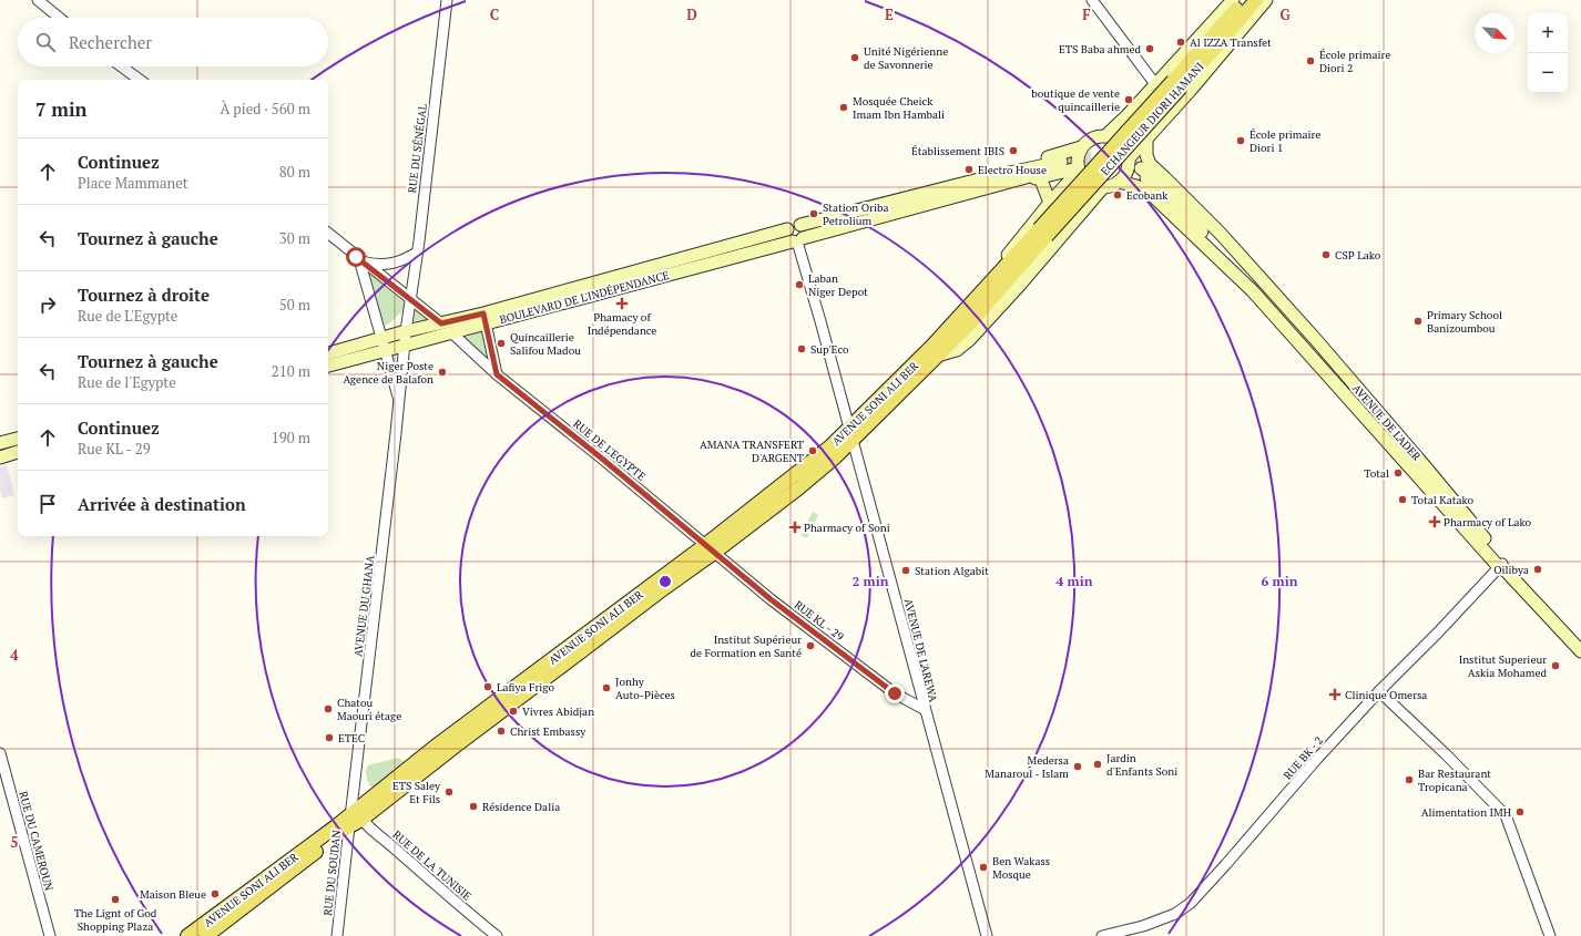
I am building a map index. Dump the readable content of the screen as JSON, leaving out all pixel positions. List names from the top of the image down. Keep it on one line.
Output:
{"streets":{"main road":["ECHANGEUR DIORI HAMANI","BOULEVARD DE L'INDÉPENDANCE","AVENUE SONI ALI BER","AVENUE DE L'ADER"],"street":["RUE DU SÉNÉGAL","RUE DE L'EGYPTE","AVENUE DU GHANA","RUE KL - 29","AVENUE DE L'AREWA","RUE BK - 2","RUE DU CAMEROUN","RUE DE LA TUNISIE","RUE DU SOUDAN"]},"crossings":[["ECHANGEUR DIORI HAMANI","AVENUE SONI ALI BER"],["RUE DU SÉNÉGAL","AVENUE DU GHANA"],["BOULEVARD DE L'INDÉPENDANCE","AVENUE SONI ALI BER"],["BOULEVARD DE L'INDÉPENDANCE","AVENUE DE L'ADER"],["BOULEVARD DE L'INDÉPENDANCE","AVENUE DU GHANA"],["BOULEVARD DE L'INDÉPENDANCE","AVENUE DE L'AREWA"],["AVENUE SONI ALI BER","AVENUE DE L'ADER"],["AVENUE SONI ALI BER","RUE DE L'EGYPTE"],["AVENUE SONI ALI BER","AVENUE DU GHANA"],["AVENUE SONI ALI BER","RUE KL - 29"],["AVENUE SONI ALI BER","AVENUE DE L'AREWA"],["AVENUE SONI ALI BER","RUE DE LA TUNISIE"],["AVENUE SONI ALI BER","RUE DU SOUDAN"],["AVENUE DE L'ADER","RUE BK - 2"],["RUE DE L'EGYPTE","RUE KL - 29"],["AVENUE DU GHANA","RUE DE LA TUNISIE"],["AVENUE DU GHANA","RUE DU SOUDAN"],["RUE KL - 29","AVENUE DE L'AREWA"],["RUE DE LA TUNISIE","RUE DU SOUDAN"]],"places":{"other":["Al IZZA Transfet","ETS Baba ahmed","Unité Nigérienne de Savonnerie","École primaire Diori 2","boutique de vente quincaillerie","Mosquée Cheick Imam Ibn Hambali","École primaire Diori 1","Établissement IBIS","Electro House","Ecobank","Station Oriba Petrolium","CSP Lako","Laban Niger Depot","Primary School Banizoumbou","Quincaillerie Salifou Madou","Sup'Eco","Niger Poste Agence de Balafon","AMANA TRANSFERT D'ARGENT","Total","Total Katako","Oilibya","Station Algabit","Institut Supérieur de Formation en Santé","Institut Superieur Askia Mohamed","Lafiya Frigo","Jonhy Auto-Pièces","Chatou Maouri étage","Vivres Abidjan","Christ Embassy","ETEC","Jardin d'Enfants Soni","Medersa Manaroul - Islam","Bar Restaurant Tropicana","ETS Saley Et Fils","Résidence Dalia","Alimentation IMH","Ben Wakass Mosque","Maison Bleue","The Lignt of God Shopping Plaza"],"health":["Phamacy of Indépendance","Pharmacy of Lako","Pharmacy of Soni","Clinique Omersa"]},"north":"bottom right","page":{"map_buttons":["+","−"],"search":"Rechercher","heading":["7 min","À pied · 560 m"],"list":[["Continuez","Place Mammanet","80 m"],["Tournez à gauche","30 m"],["Tournez à droite","Rue de L'Egypte","50 m"],["Tournez à gauche","Rue de l'Egypte","210 m"],["Continuez","Rue KL - 29","190 m"],"Arrivée à destination"]},"grid":{"columns":["C","D","E","F","G"],"rows":["4","5"]},"rings":["2 min","4 min","6 min"]}
